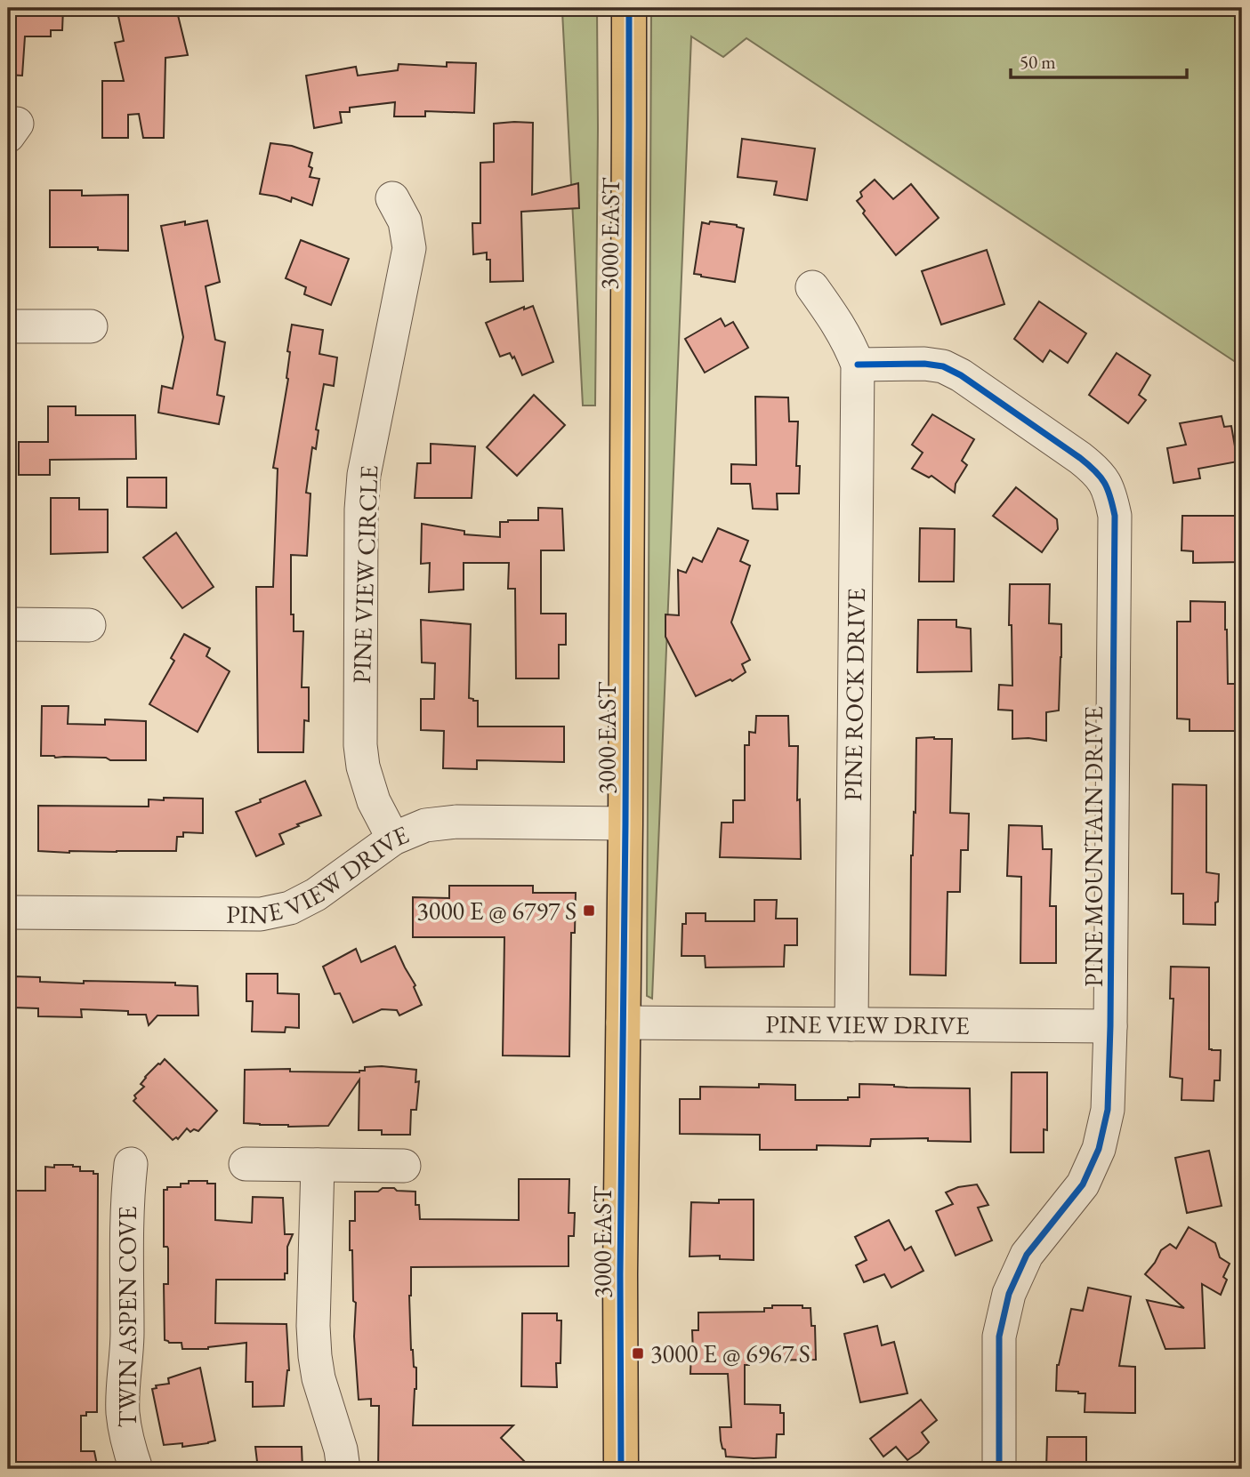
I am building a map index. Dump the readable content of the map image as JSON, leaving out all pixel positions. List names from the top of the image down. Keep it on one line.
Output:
{"streets":{"main road":["3000 EAST"],"street":["PINE VIEW CIRCLE","PINE ROCK DRIVE","PINE MOUNTAIN DRIVE","PINE VIEW DRIVE","TWIN ASPEN COVE"]},"crossings":[["3000 EAST","PINE VIEW DRIVE"],["PINE VIEW CIRCLE","PINE VIEW DRIVE"],["PINE ROCK DRIVE","PINE MOUNTAIN DRIVE"],["PINE ROCK DRIVE","PINE VIEW DRIVE"],["PINE MOUNTAIN DRIVE","PINE VIEW DRIVE"]],"places":{"transit":["3000 E @ 6797 S","3000 E @ 6967 S"]},"scale_bar":"50 m"}
